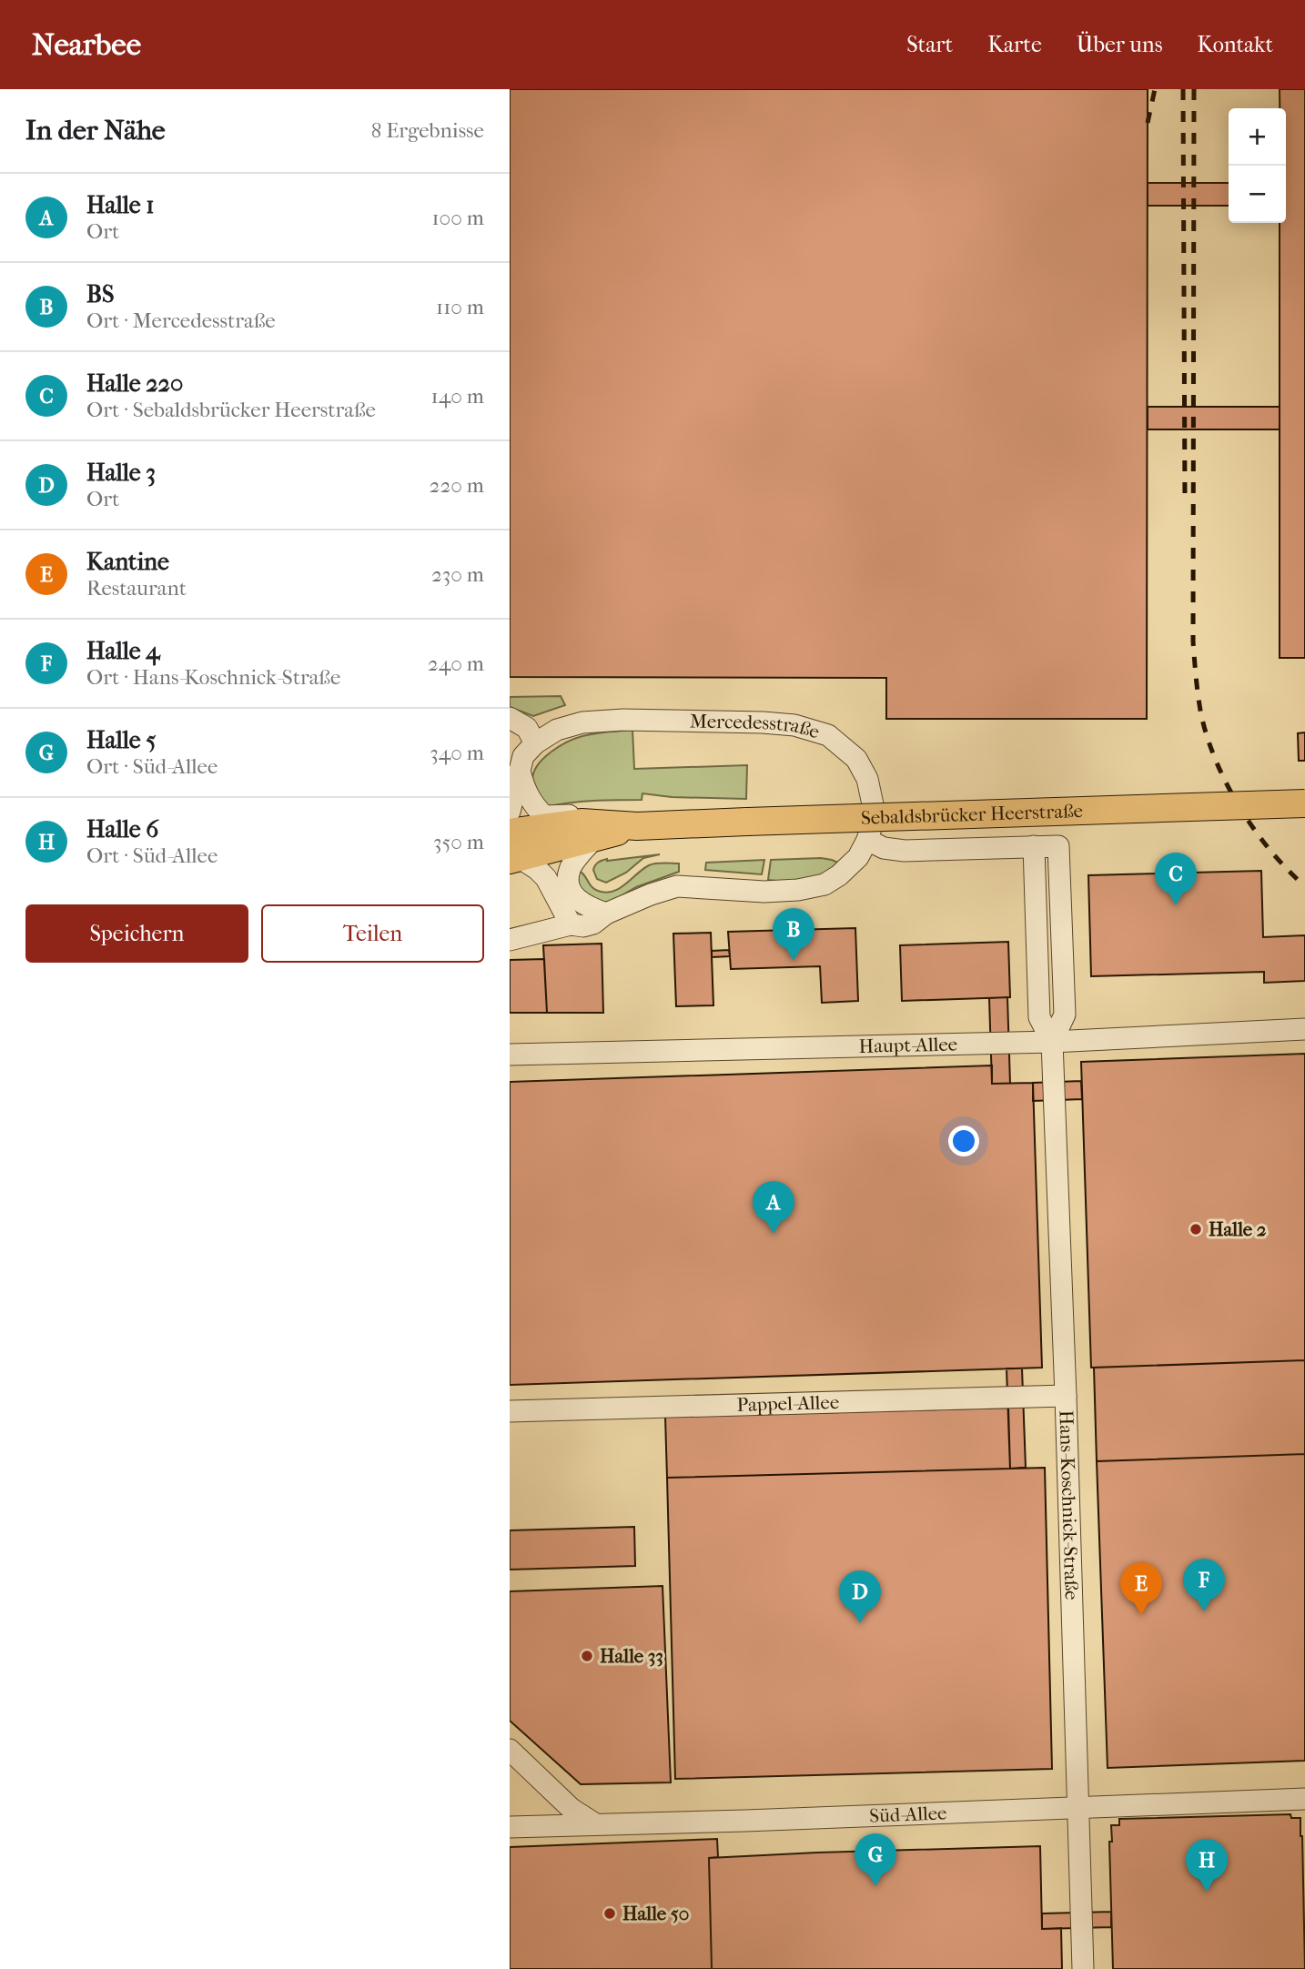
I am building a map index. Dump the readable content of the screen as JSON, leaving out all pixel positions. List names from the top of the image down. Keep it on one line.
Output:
{"streets":{"main road":["Sebaldsbrücker Heerstraße"],"street":["Mercedesstraße","Haupt-Allee","Pappel-Allee","Hans-Koschnick-Straße","Süd-Allee"]},"crossings":[["Haupt-Allee","Hans-Koschnick-Straße"],["Pappel-Allee","Hans-Koschnick-Straße"],["Hans-Koschnick-Straße","Süd-Allee"]],"places":["Halle 2","Halle 33","Halle 50"],"page":{"header":"Nearbee","nav":["Start","Karte","Über uns","Kontakt"],"heading":["In der Nähe","8 Ergebnisse"],"map_buttons":["+","−"],"list":[{"mark":"A","name":"Halle 1","note":"Ort","value":"100 m"},{"mark":"B","name":"BS","note":"Ort · Mercedesstraße","value":"110 m"},{"mark":"C","name":"Halle 220","note":"Ort · Sebaldsbrücker Heerstraße","value":"140 m"},{"mark":"D","name":"Halle 3","note":"Ort","value":"220 m"},{"mark":"E","name":"Kantine","note":"Restaurant","value":"230 m"},{"mark":"F","name":"Halle 4","note":"Ort · Hans-Koschnick-Straße","value":"240 m"},{"mark":"G","name":"Halle 5","note":"Ort · Süd-Allee","value":"340 m"},{"mark":"H","name":"Halle 6","note":"Ort · Süd-Allee","value":"350 m"}],"pins":["C","B","A","F","E","D","G","H"],"buttons":["Speichern","Teilen"]}}
